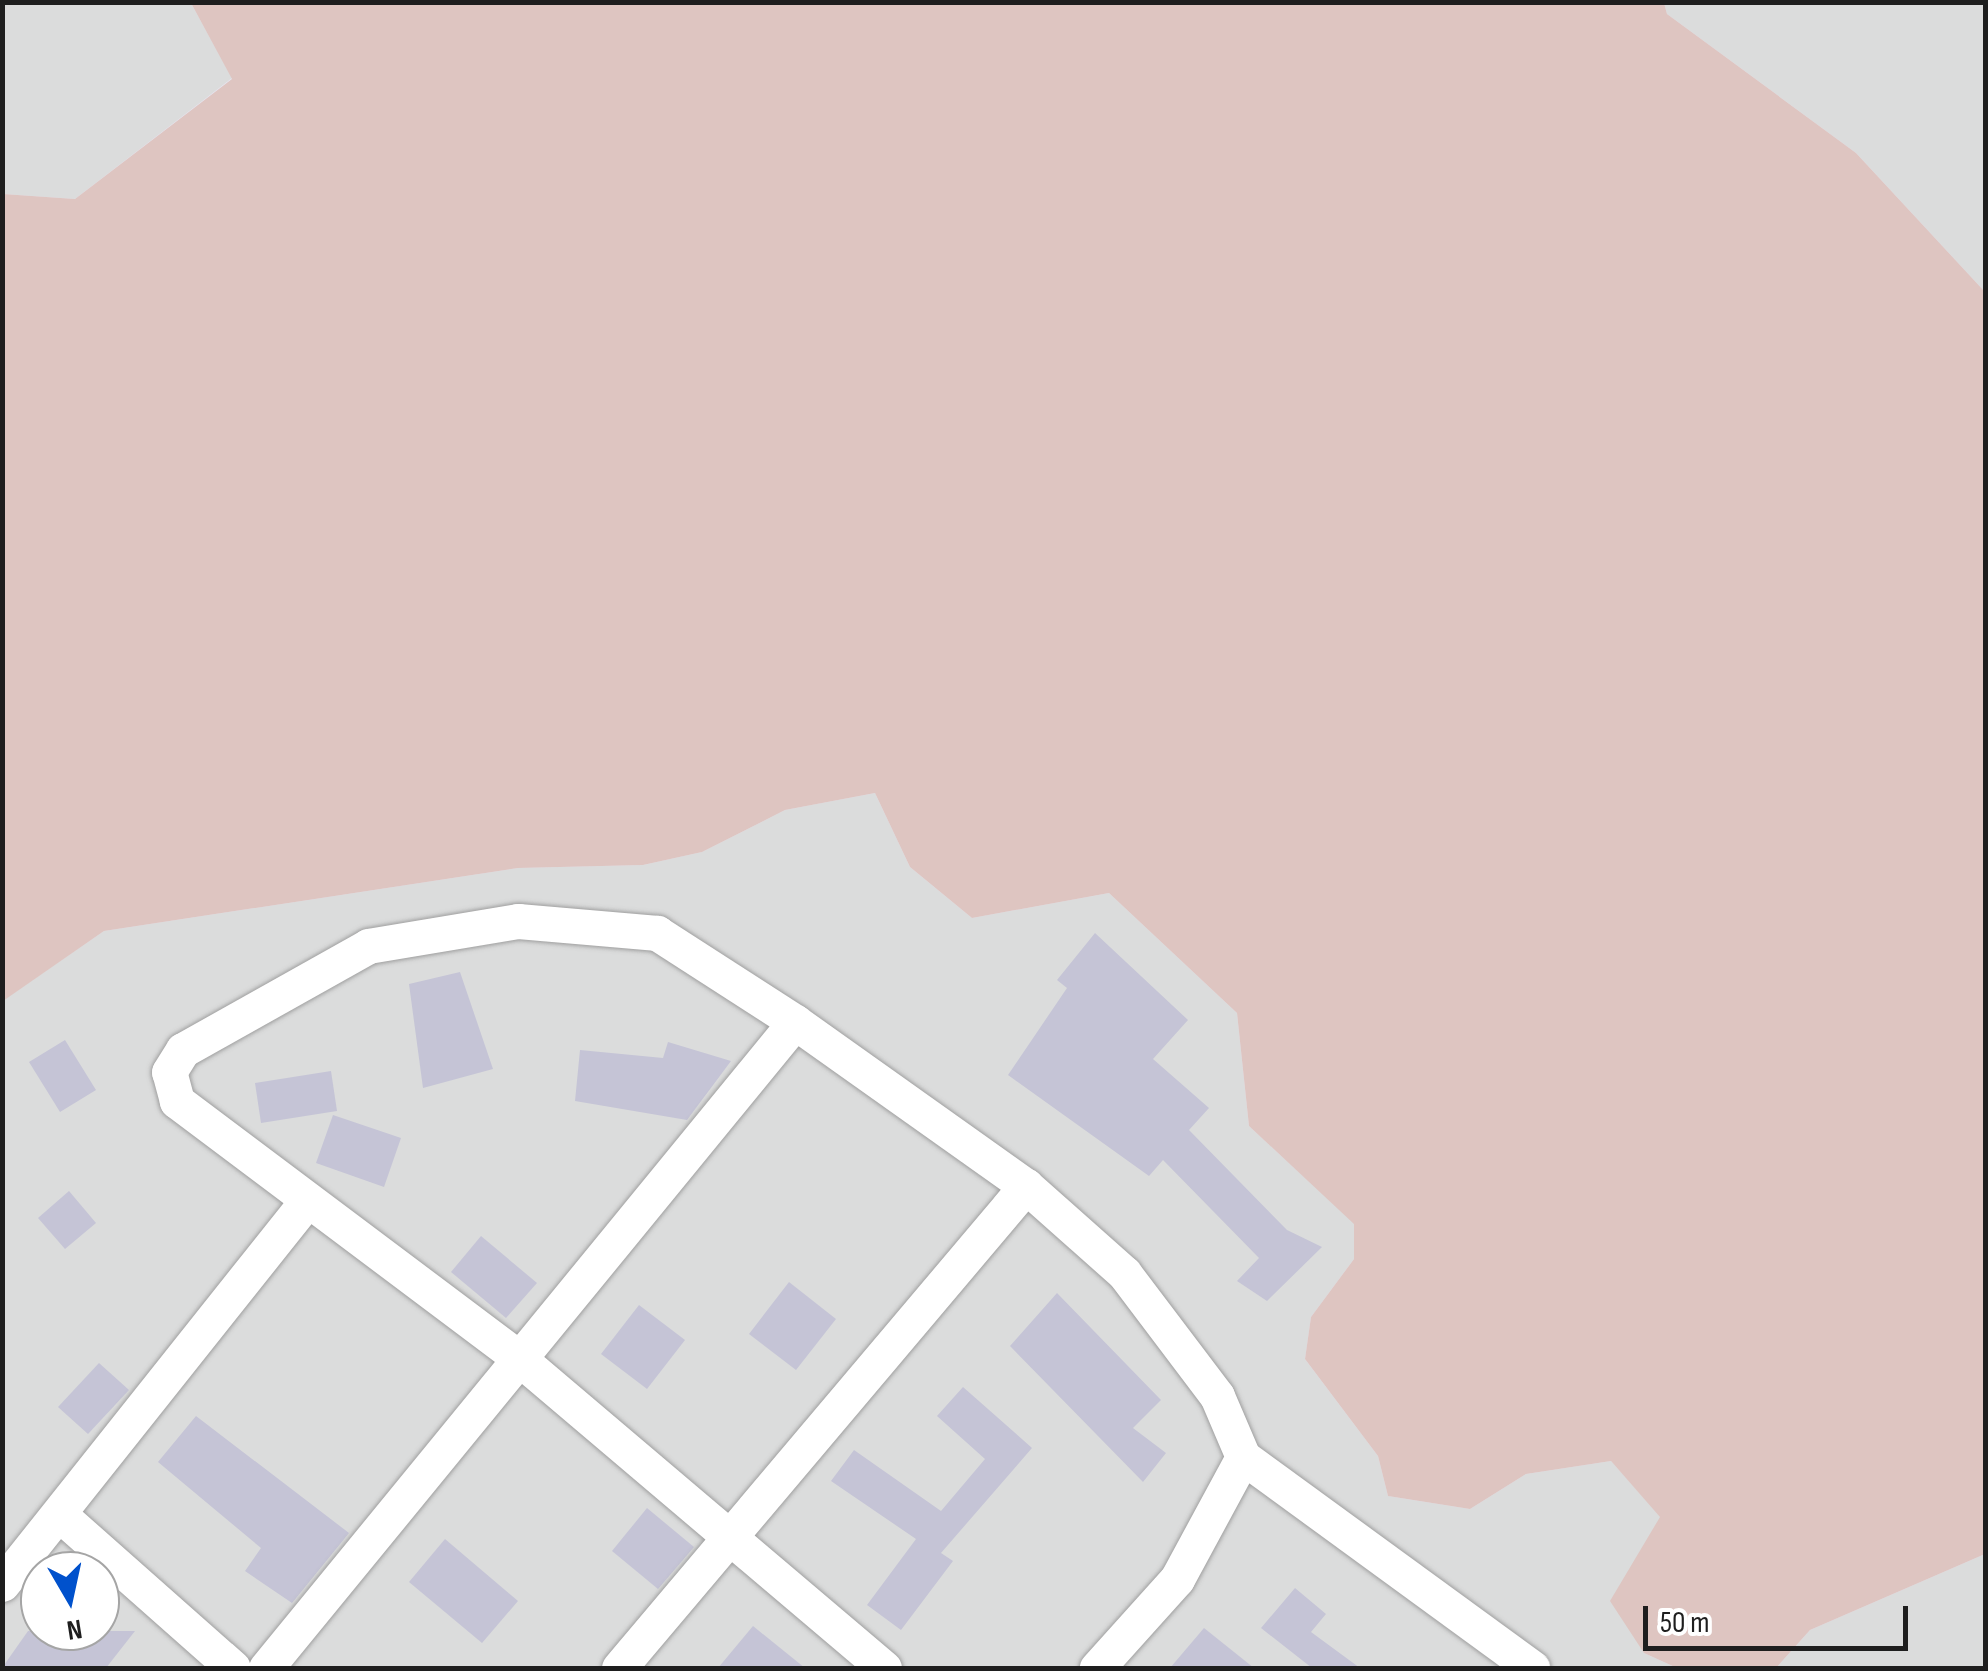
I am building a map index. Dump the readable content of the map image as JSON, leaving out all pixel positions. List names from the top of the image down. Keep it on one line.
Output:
{"scale_bar":"50 m","north":"bottom"}
